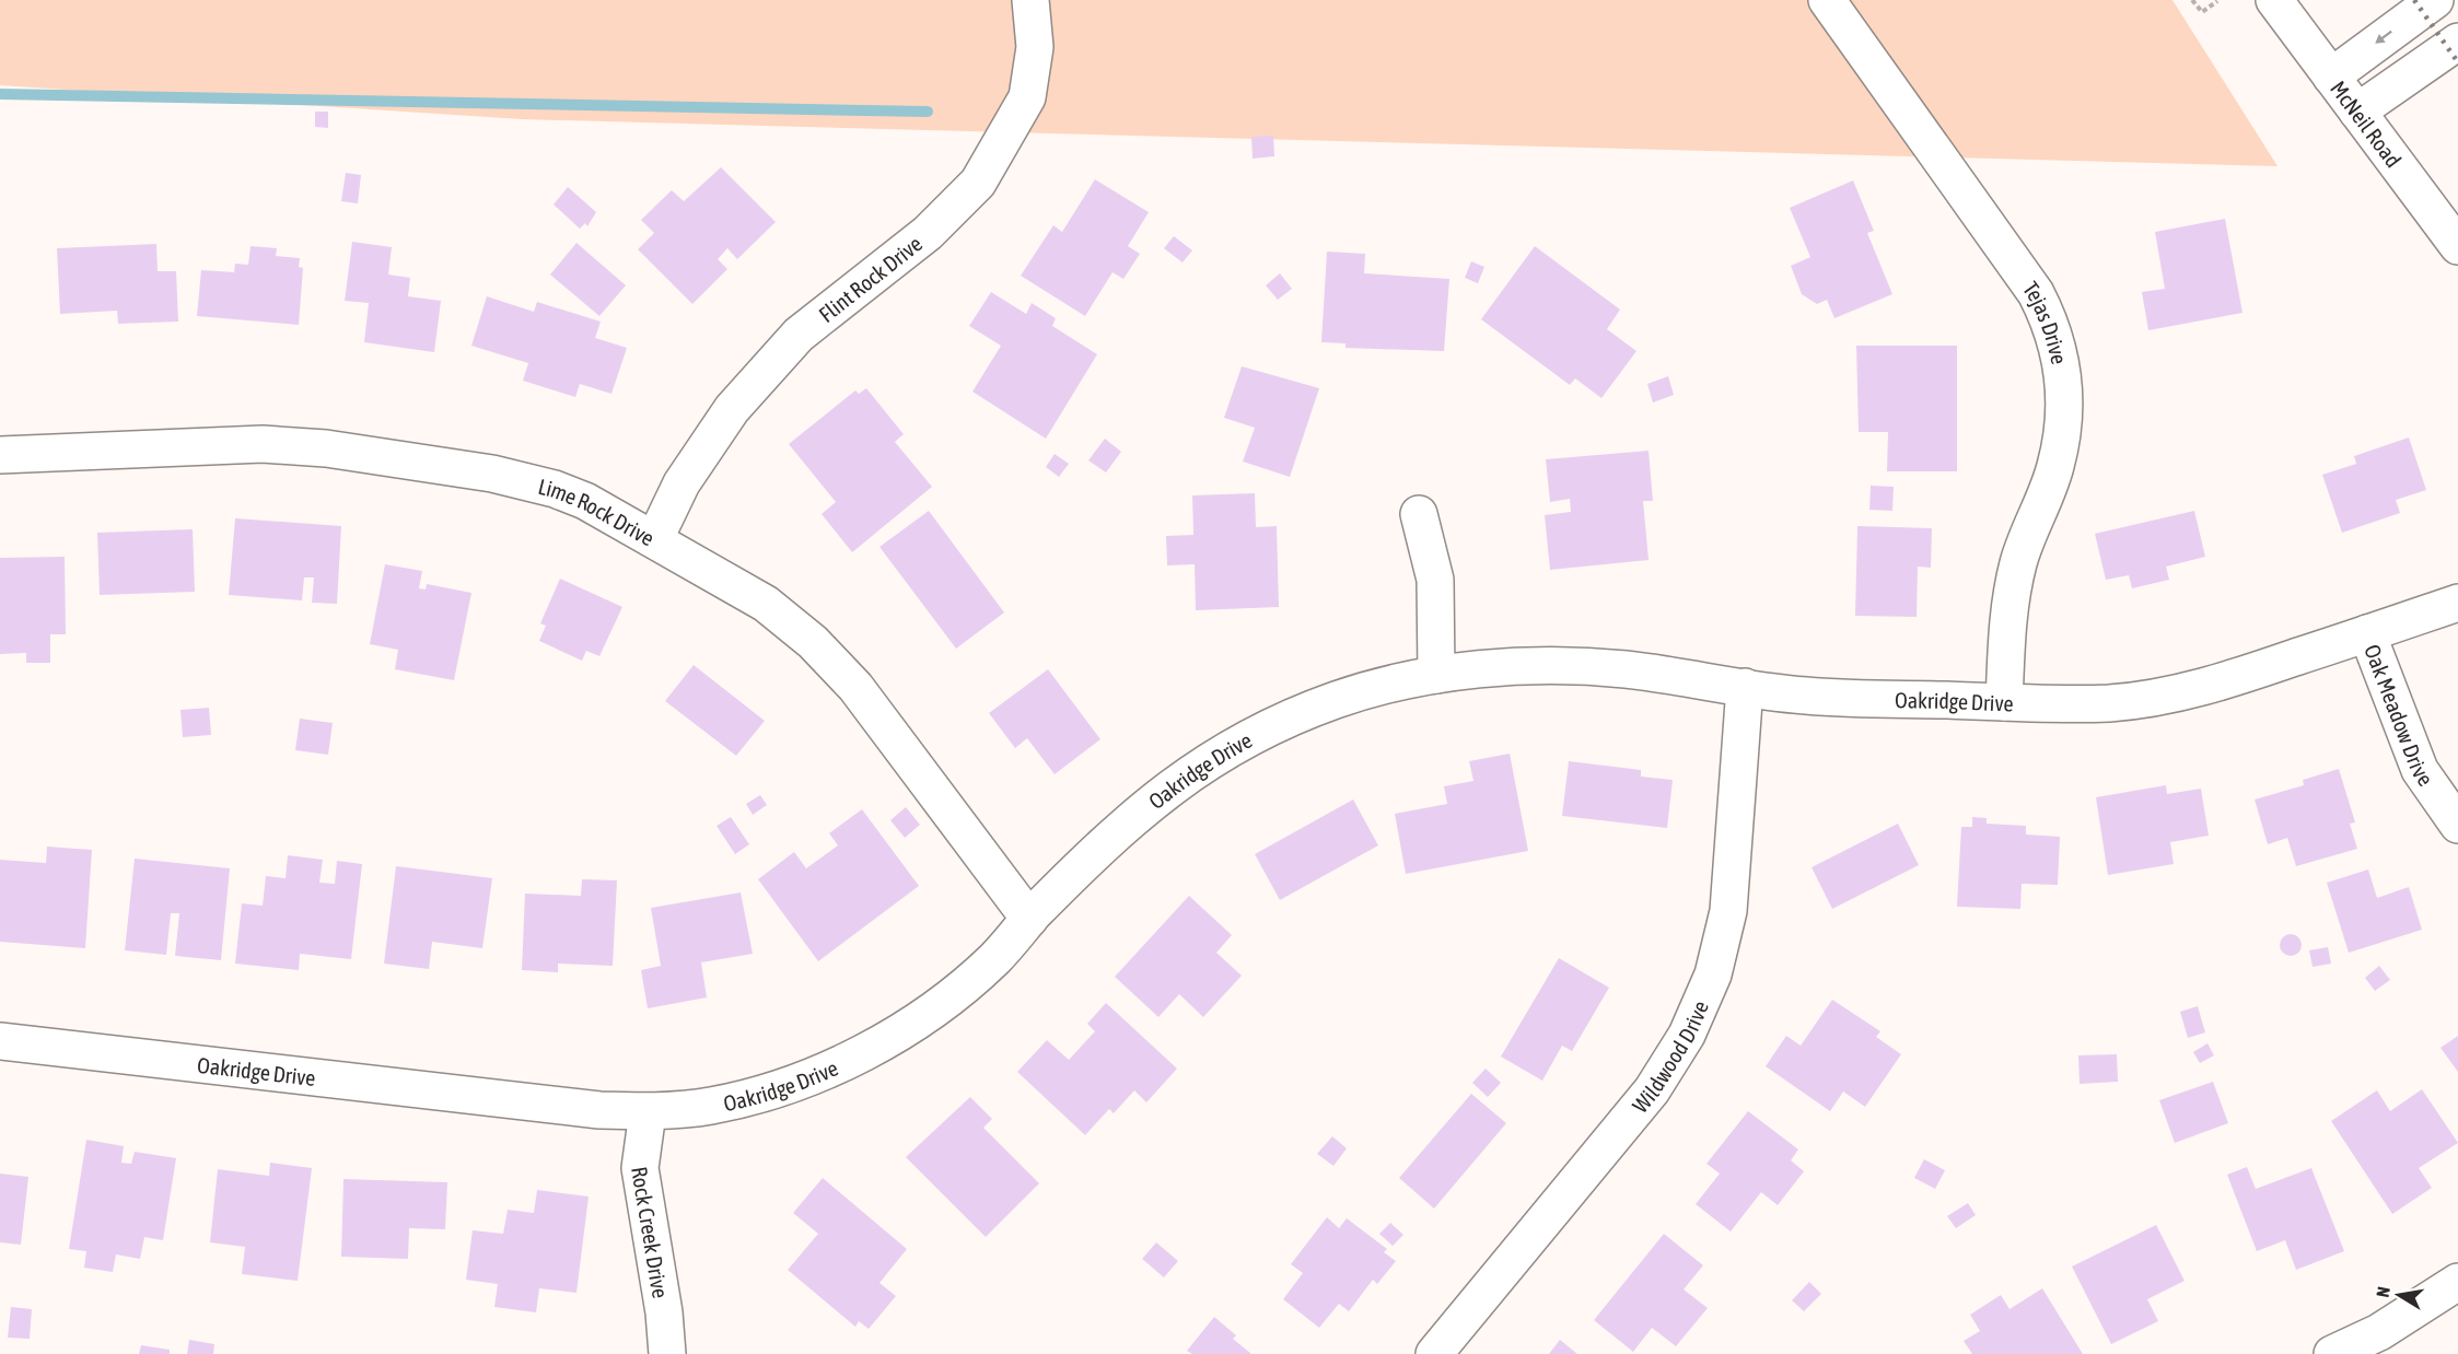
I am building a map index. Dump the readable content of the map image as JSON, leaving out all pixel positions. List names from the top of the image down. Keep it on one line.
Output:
{"streets":{"street":["McNeil Road","Flint Rock Drive","Tejas Drive","Lime Rock Drive","Oakridge Drive","Oak Meadow Drive","Wildwood Drive","Rock Creek Drive"]},"crossings":[["Flint Rock Drive","Lime Rock Drive"],["Tejas Drive","Oakridge Drive"],["Lime Rock Drive","Oakridge Drive"],["Oakridge Drive","Oak Meadow Drive"],["Oakridge Drive","Wildwood Drive"],["Oakridge Drive","Rock Creek Drive"]],"north":"left"}
